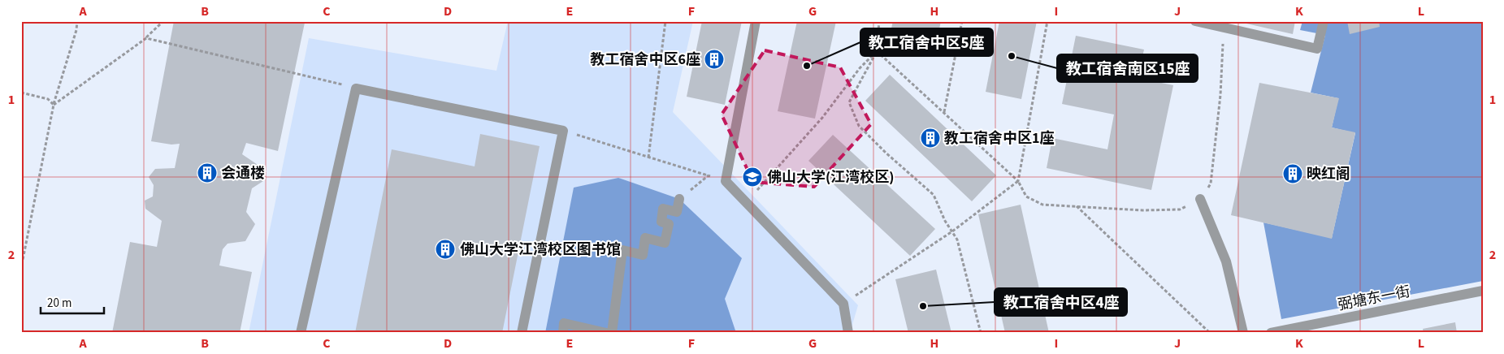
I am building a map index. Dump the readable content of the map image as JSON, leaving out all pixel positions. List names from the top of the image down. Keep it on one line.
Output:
{"streets":{"street":["弼塘东一街"]},"places":{"other":["教工宿舍南区15座","教工宿舍中区5座","教工宿舍中区4座"],"building":["教工宿舍中区6座","教工宿舍中区1座","会通楼","映红阁","佛山大学江湾校区图书馆"],"school or university":["佛山大学(江湾校区)"]},"scale_bar":"20 m","grid":{"columns":["A","B","C","D","E","F","G","H","I","J","K","L"],"rows":["1","2"]}}
